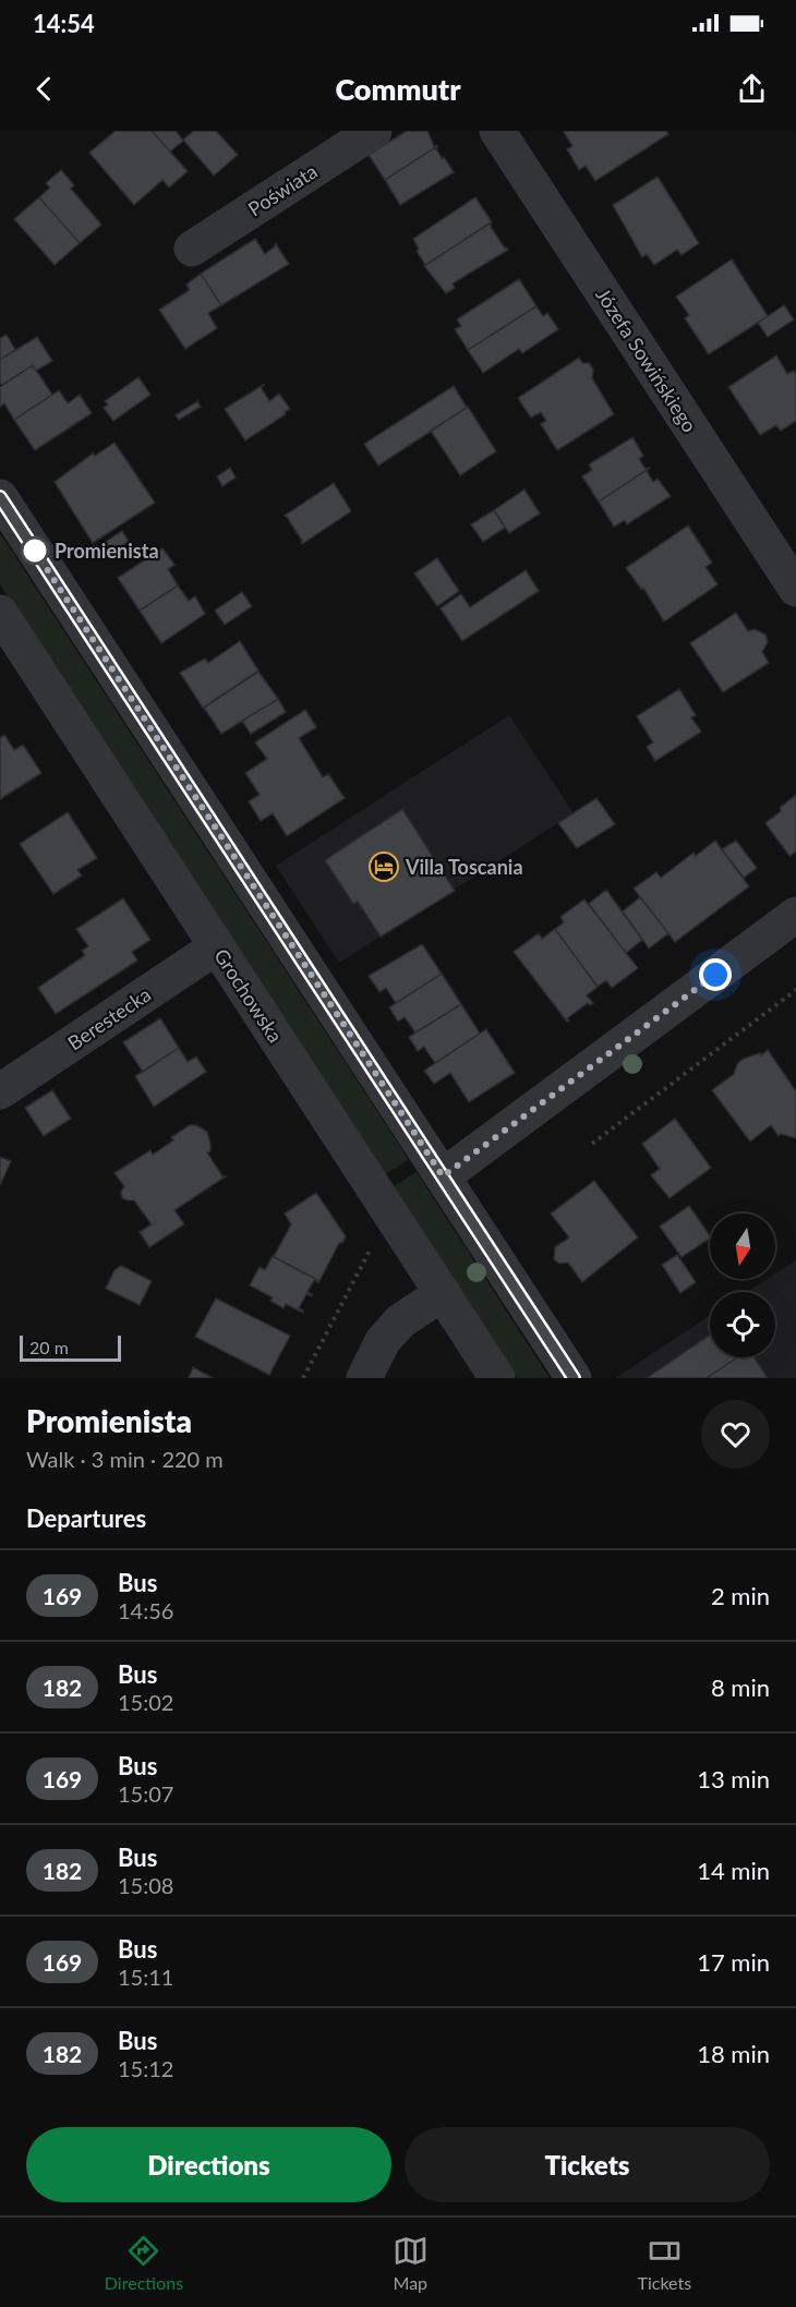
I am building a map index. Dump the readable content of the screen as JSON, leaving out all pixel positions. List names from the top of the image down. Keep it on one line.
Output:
{"streets":{"street":["Poświata","Józefa Sowińskiego","Grochowska","Berestecka"]},"crossings":[["Grochowska","Berestecka"]],"places":{"other":["Promienista"],"hotel":["Villa Toscania"]},"lines":["bus line 169"],"scale_bar":"20 m","north":"bottom","page":{"status":"14:54","header":"Commutr","scale":"20 m","heading":[["Promienista","Walk · 3 min · 220 m"],"Departures"],"list":[{"mark":"169","name":"Bus","note":"14:56","value":"2 min"},{"mark":"182","name":"Bus","note":"15:02","value":"8 min"},{"mark":"169","name":"Bus","note":"15:07","value":"13 min"},{"mark":"182","name":"Bus","note":"15:08","value":"14 min"},{"mark":"169","name":"Bus","note":"15:11","value":"17 min"},{"mark":"182","name":"Bus","note":"15:12","value":"18 min"}],"buttons":["Directions","Tickets"],"tabs":["Directions","Map","Tickets"]}}
